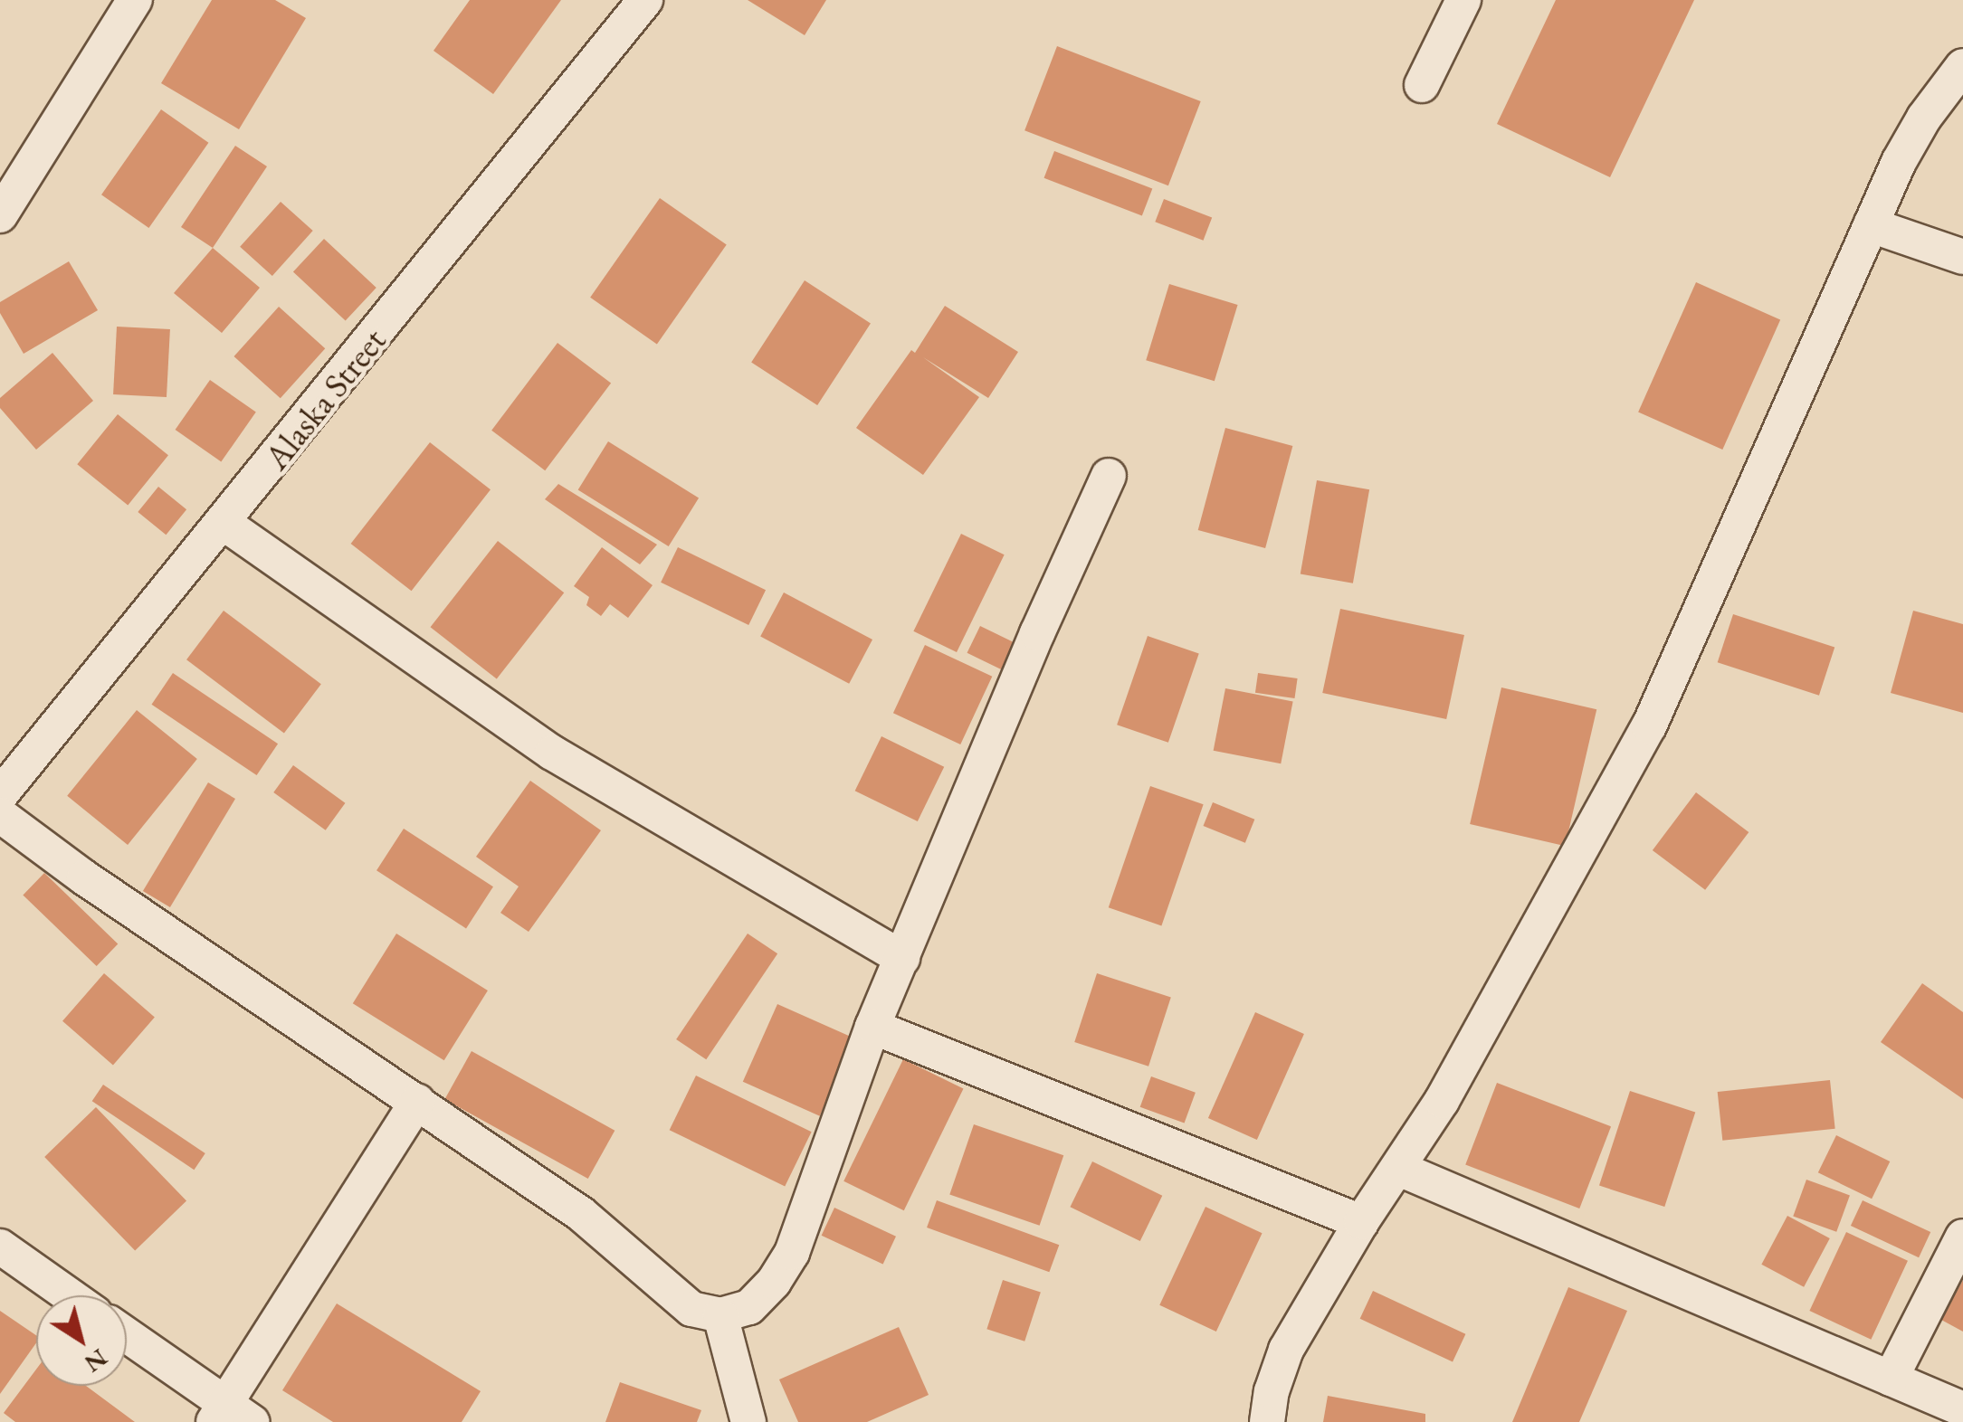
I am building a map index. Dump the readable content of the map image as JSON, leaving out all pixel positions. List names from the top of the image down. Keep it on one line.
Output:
{"streets":{"street":["Alaska Street"]},"north":"bottom right"}
